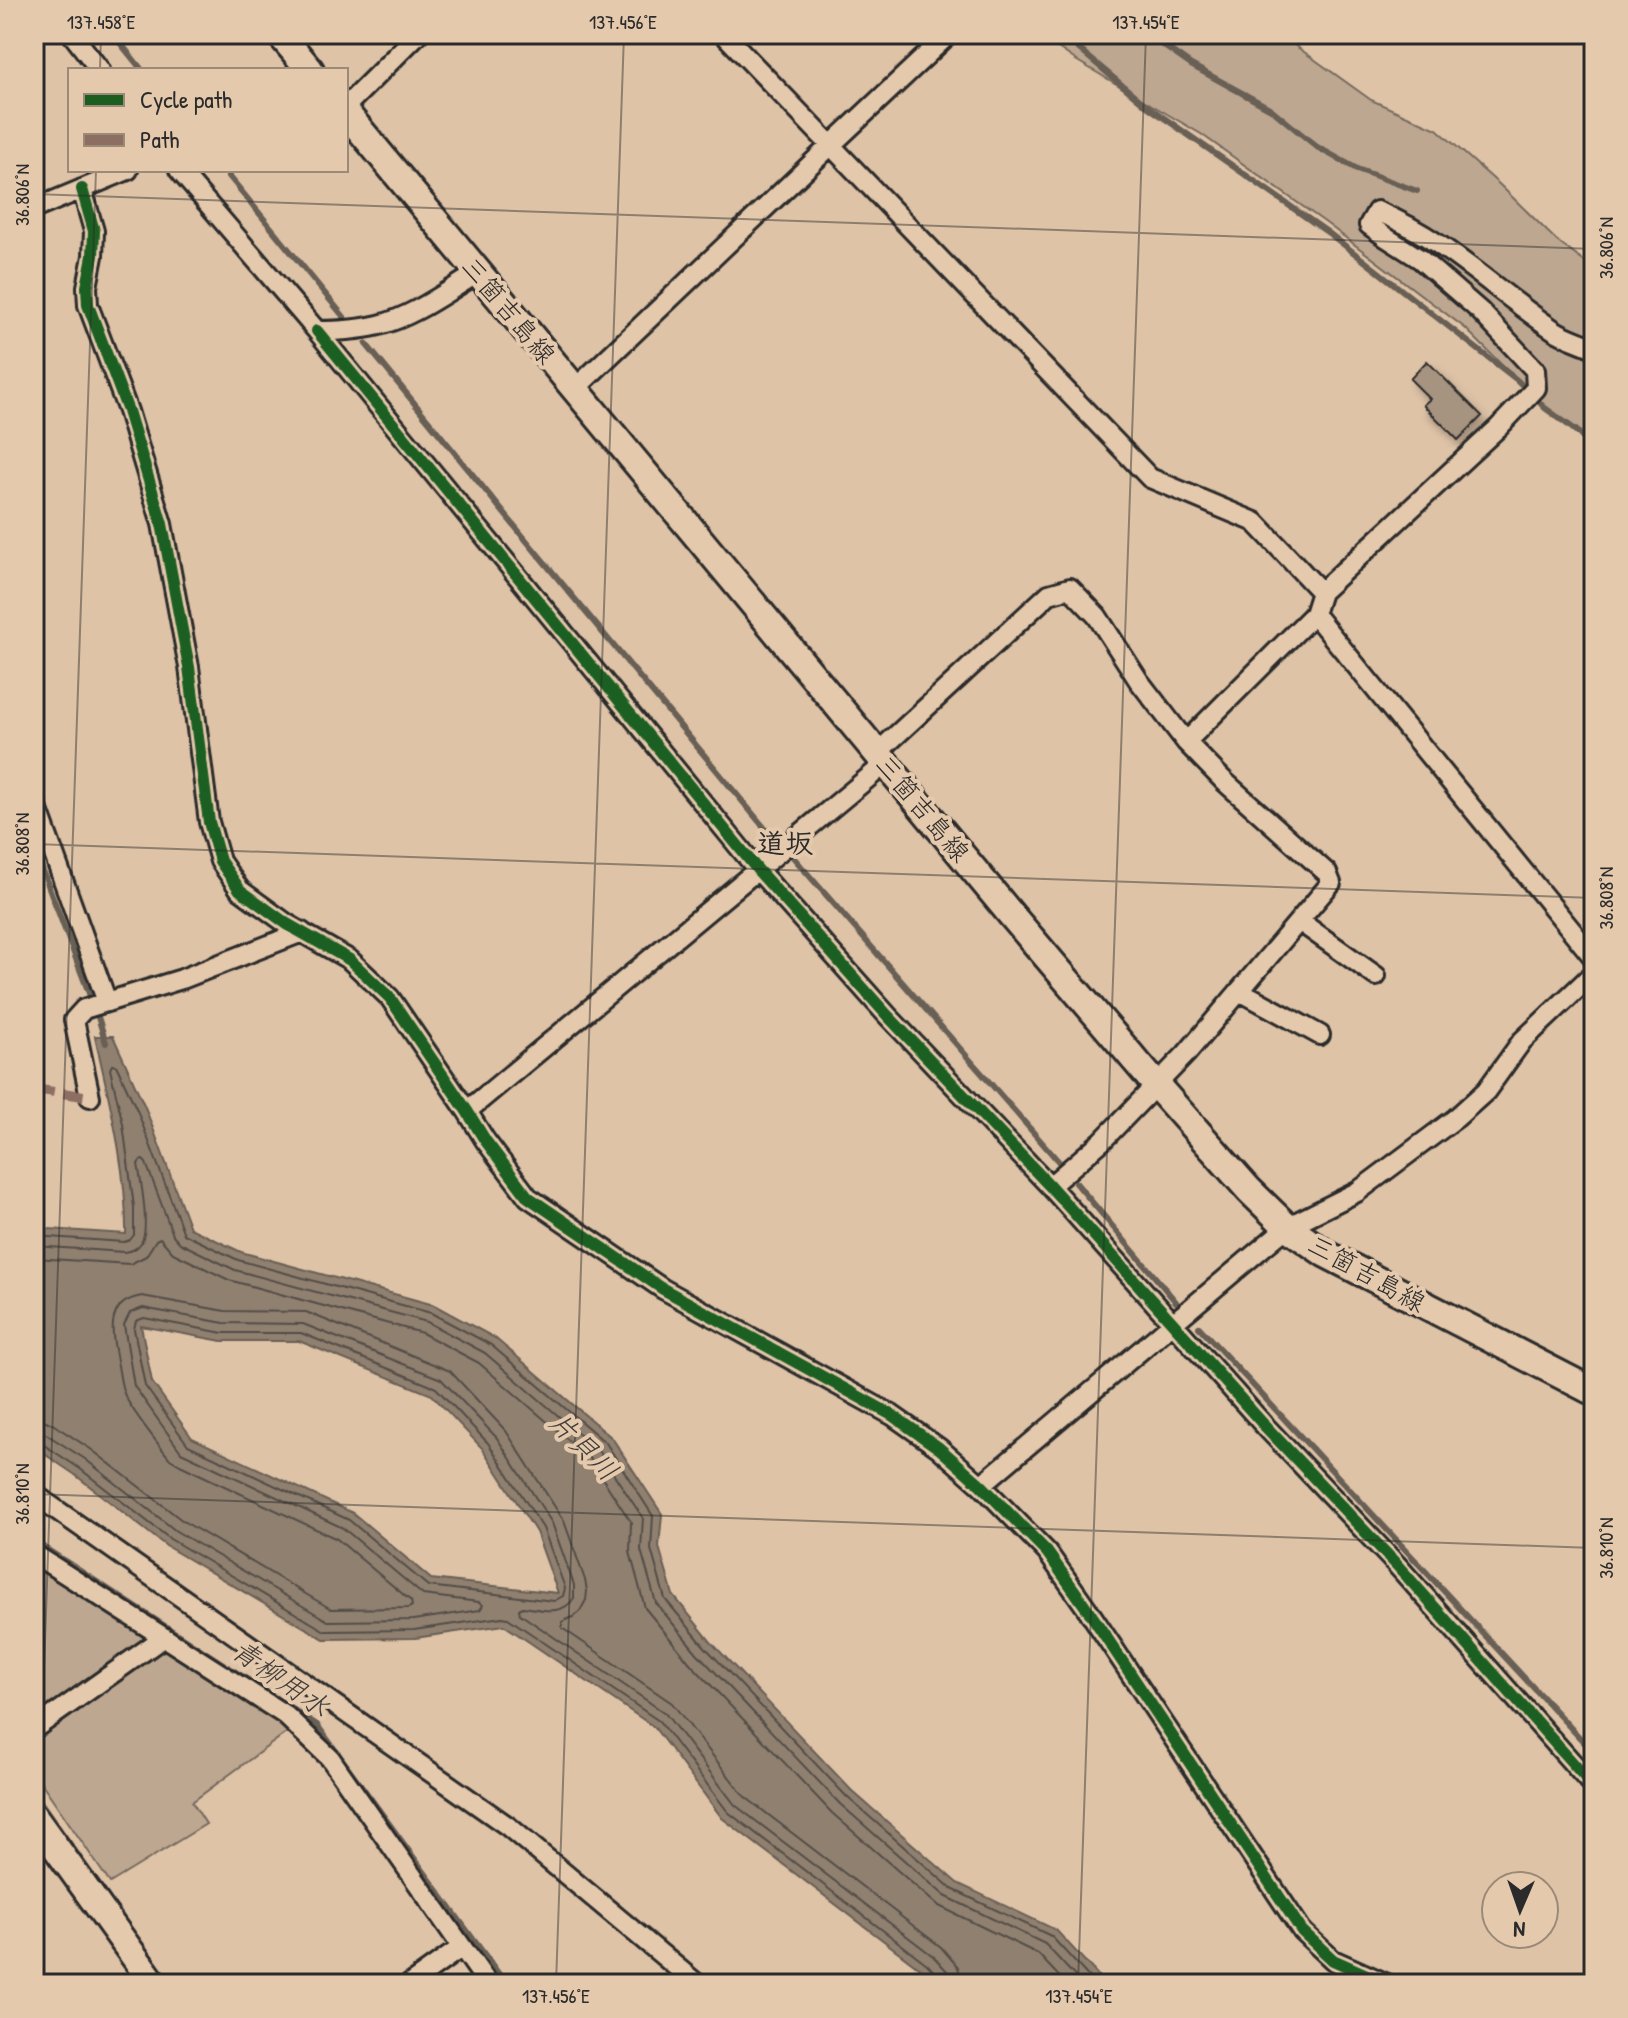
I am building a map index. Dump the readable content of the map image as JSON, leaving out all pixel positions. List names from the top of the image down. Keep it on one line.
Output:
{"streets":{"main road":["三箇吉島線"]},"districts":["道坂"],"water":["片貝川","青柳用水"],"legend":["Cycle path","Path"],"north":"bottom","coordinates":["137.458°E","137.456°E","137.454°E","36.806°N","36.808°N","36.810°N"]}
